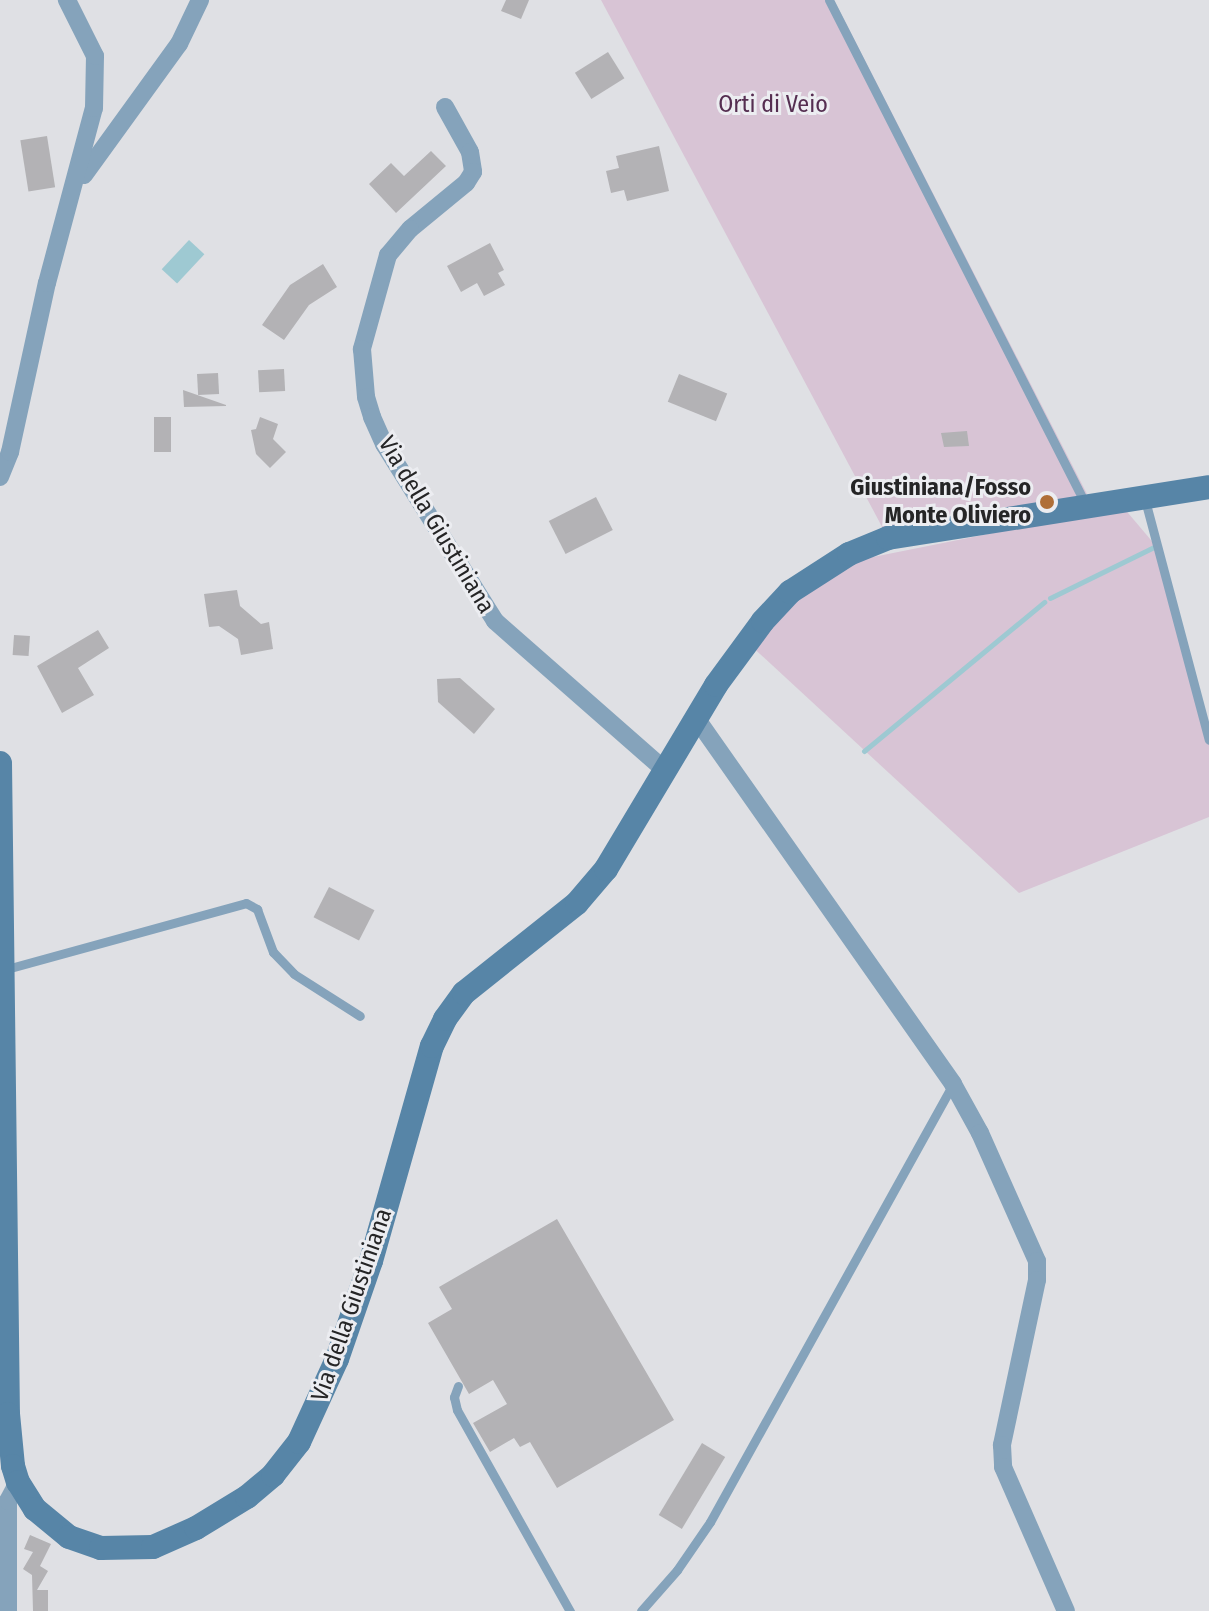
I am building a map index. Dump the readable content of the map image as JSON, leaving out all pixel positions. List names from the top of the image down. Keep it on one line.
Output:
{"streets":{"street":["Via della Giustiniana"]},"parks":["Orti di Veio"],"places":["Giustiniana/Fosso Monte Oliviero"]}
